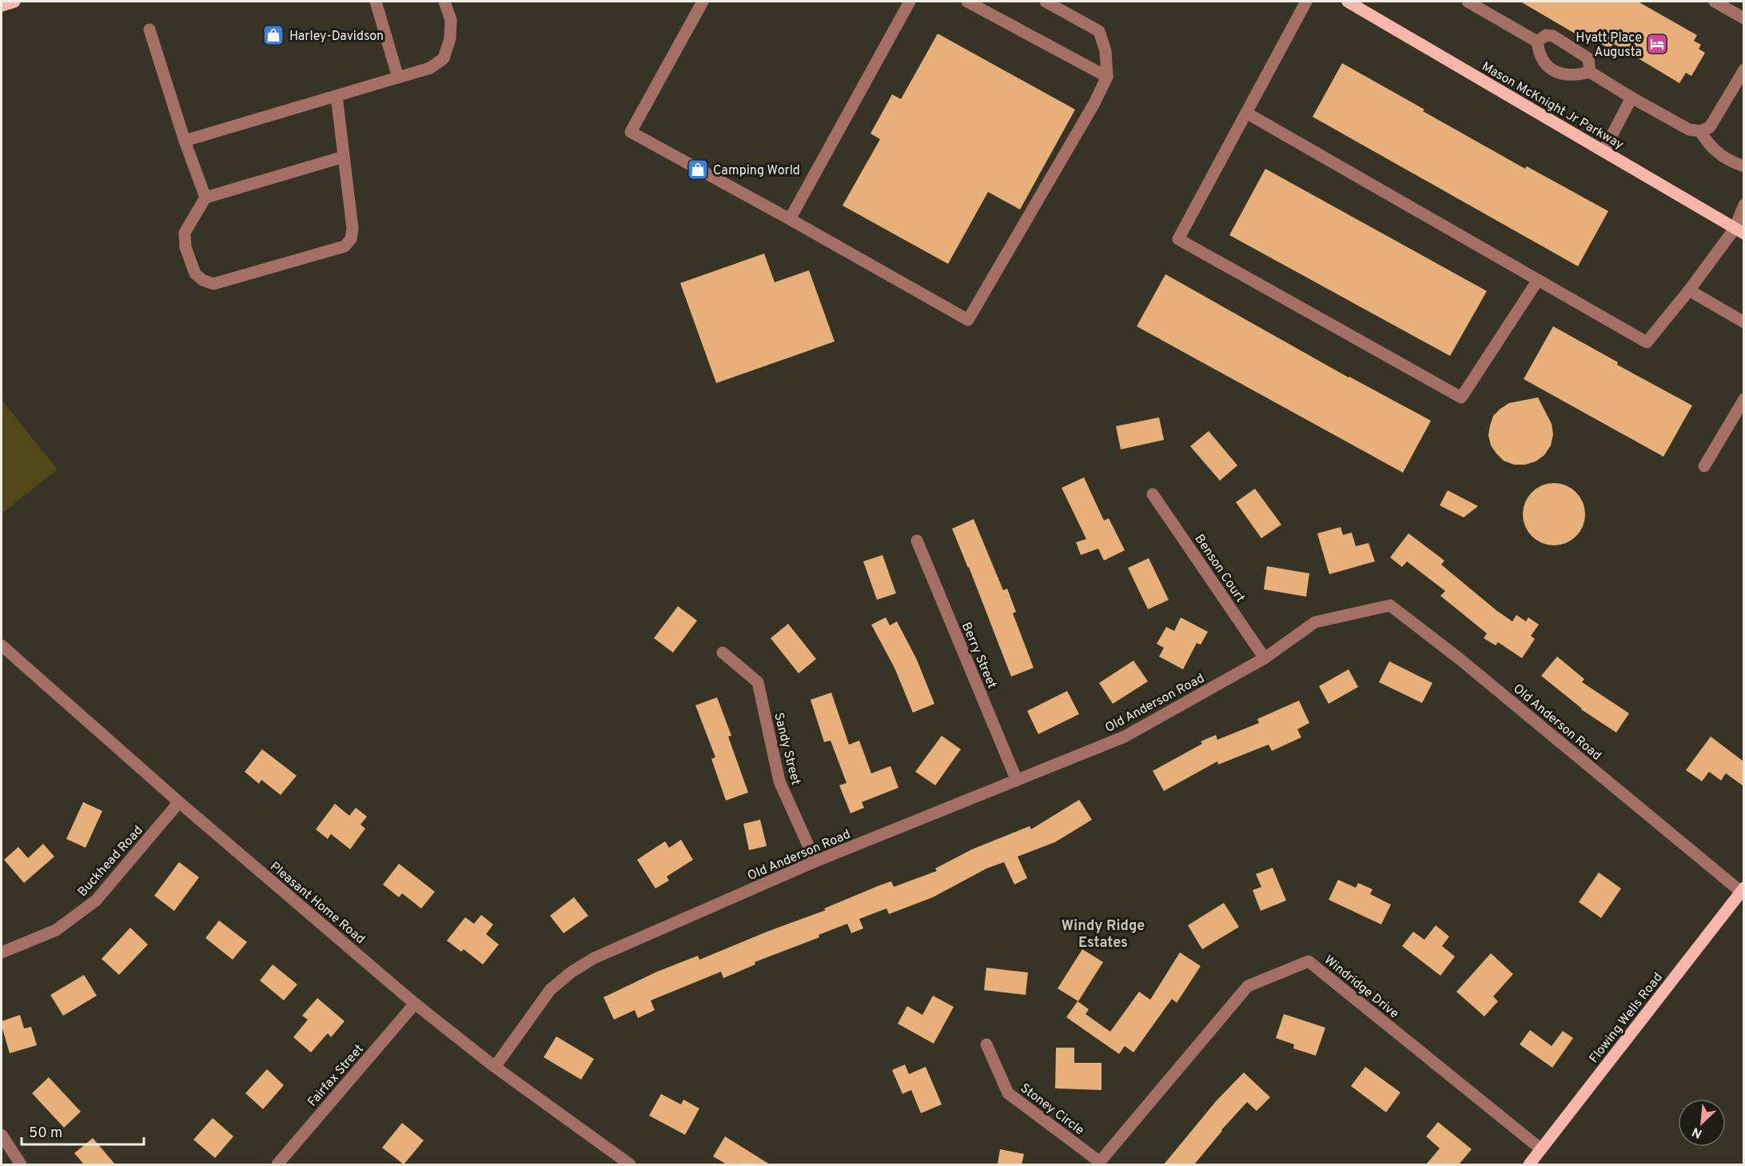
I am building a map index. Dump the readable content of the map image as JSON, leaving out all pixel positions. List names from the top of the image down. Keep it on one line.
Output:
{"streets":{"main road":["Mason McKnight Jr Parkway","Flowing Wells Road"],"street":["Benson Court","Berry Street","Old Anderson Road","Sandy Street","Buckhead Road","Pleasant Home Road","Windridge Drive","Fairfax Street","Stoney Circle"]},"crossings":[["Benson Court","Old Anderson Road"],["Berry Street","Old Anderson Road"],["Old Anderson Road","Sandy Street"],["Old Anderson Road","Pleasant Home Road"],["Old Anderson Road","Flowing Wells Road"],["Buckhead Road","Pleasant Home Road"],["Pleasant Home Road","Fairfax Street"],["Windridge Drive","Flowing Wells Road"],["Windridge Drive","Stoney Circle"]],"districts":["Windy Ridge Estates"],"places":{"shop":["Harley-Davidson","Camping World"],"hotel":["Hyatt Place Augusta"]},"scale_bar":"50 m","north":"bottom left"}
